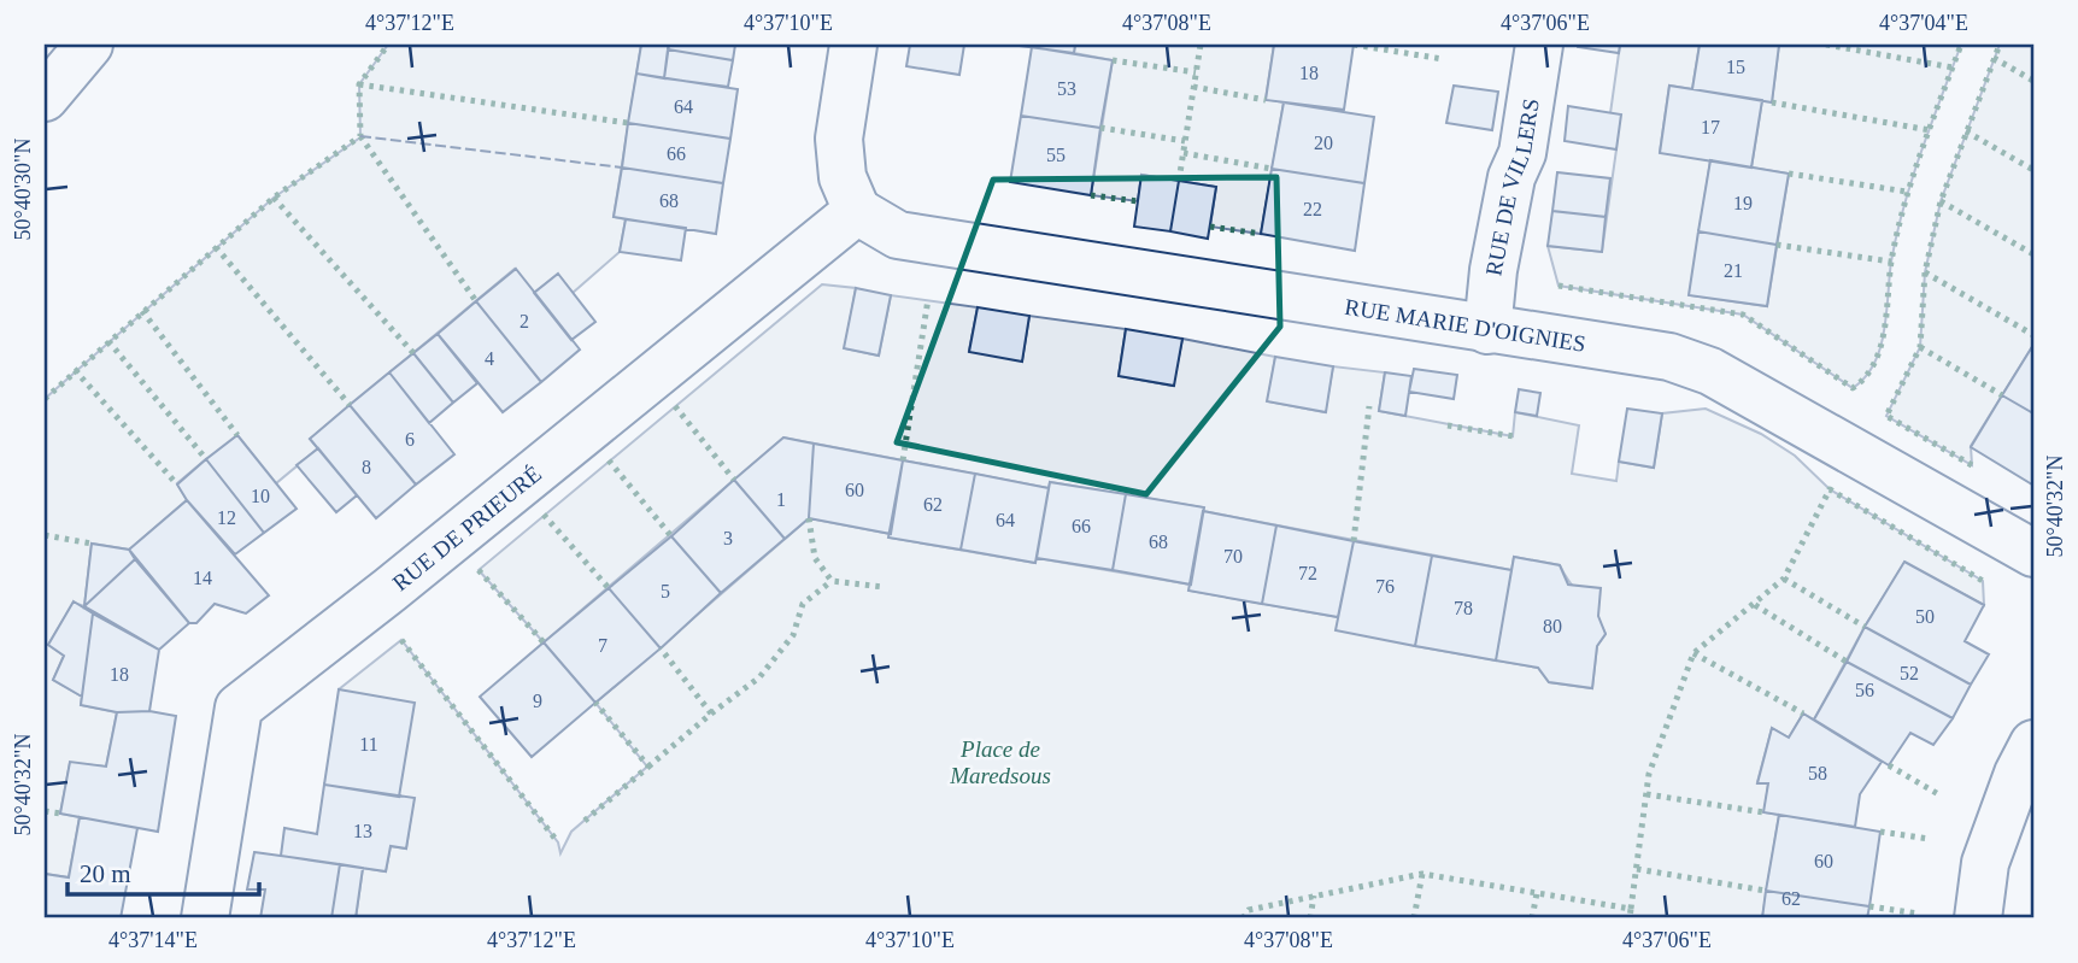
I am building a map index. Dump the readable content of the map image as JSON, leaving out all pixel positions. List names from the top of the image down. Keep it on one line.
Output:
{"streets":{"street":["RUE DE VILLERS","RUE MARIE D'OIGNIES","RUE DE PRIEURÉ"]},"crossings":[["RUE DE VILLERS","RUE MARIE D'OIGNIES"],["RUE MARIE D'OIGNIES","RUE DE PRIEURÉ"]],"parks":["Place de Maredsous"],"house_numbers":["15","18","53","64","17","20","66","55","68","19","22","21","2","4","6","8","60","10","1","62","12","64","66","3","68","70","72","14","76","5","78","50","80","7","52","18","56","9","11","58","13","60","62"],"scale_bar":"20 m","coordinates":["4°37'12\"E","4°37'10\"E","4°37'08\"E","4°37'06\"E","4°37'04\"E","50°40'30\"N","50°40'32\"N","4°37'14\"E"]}
